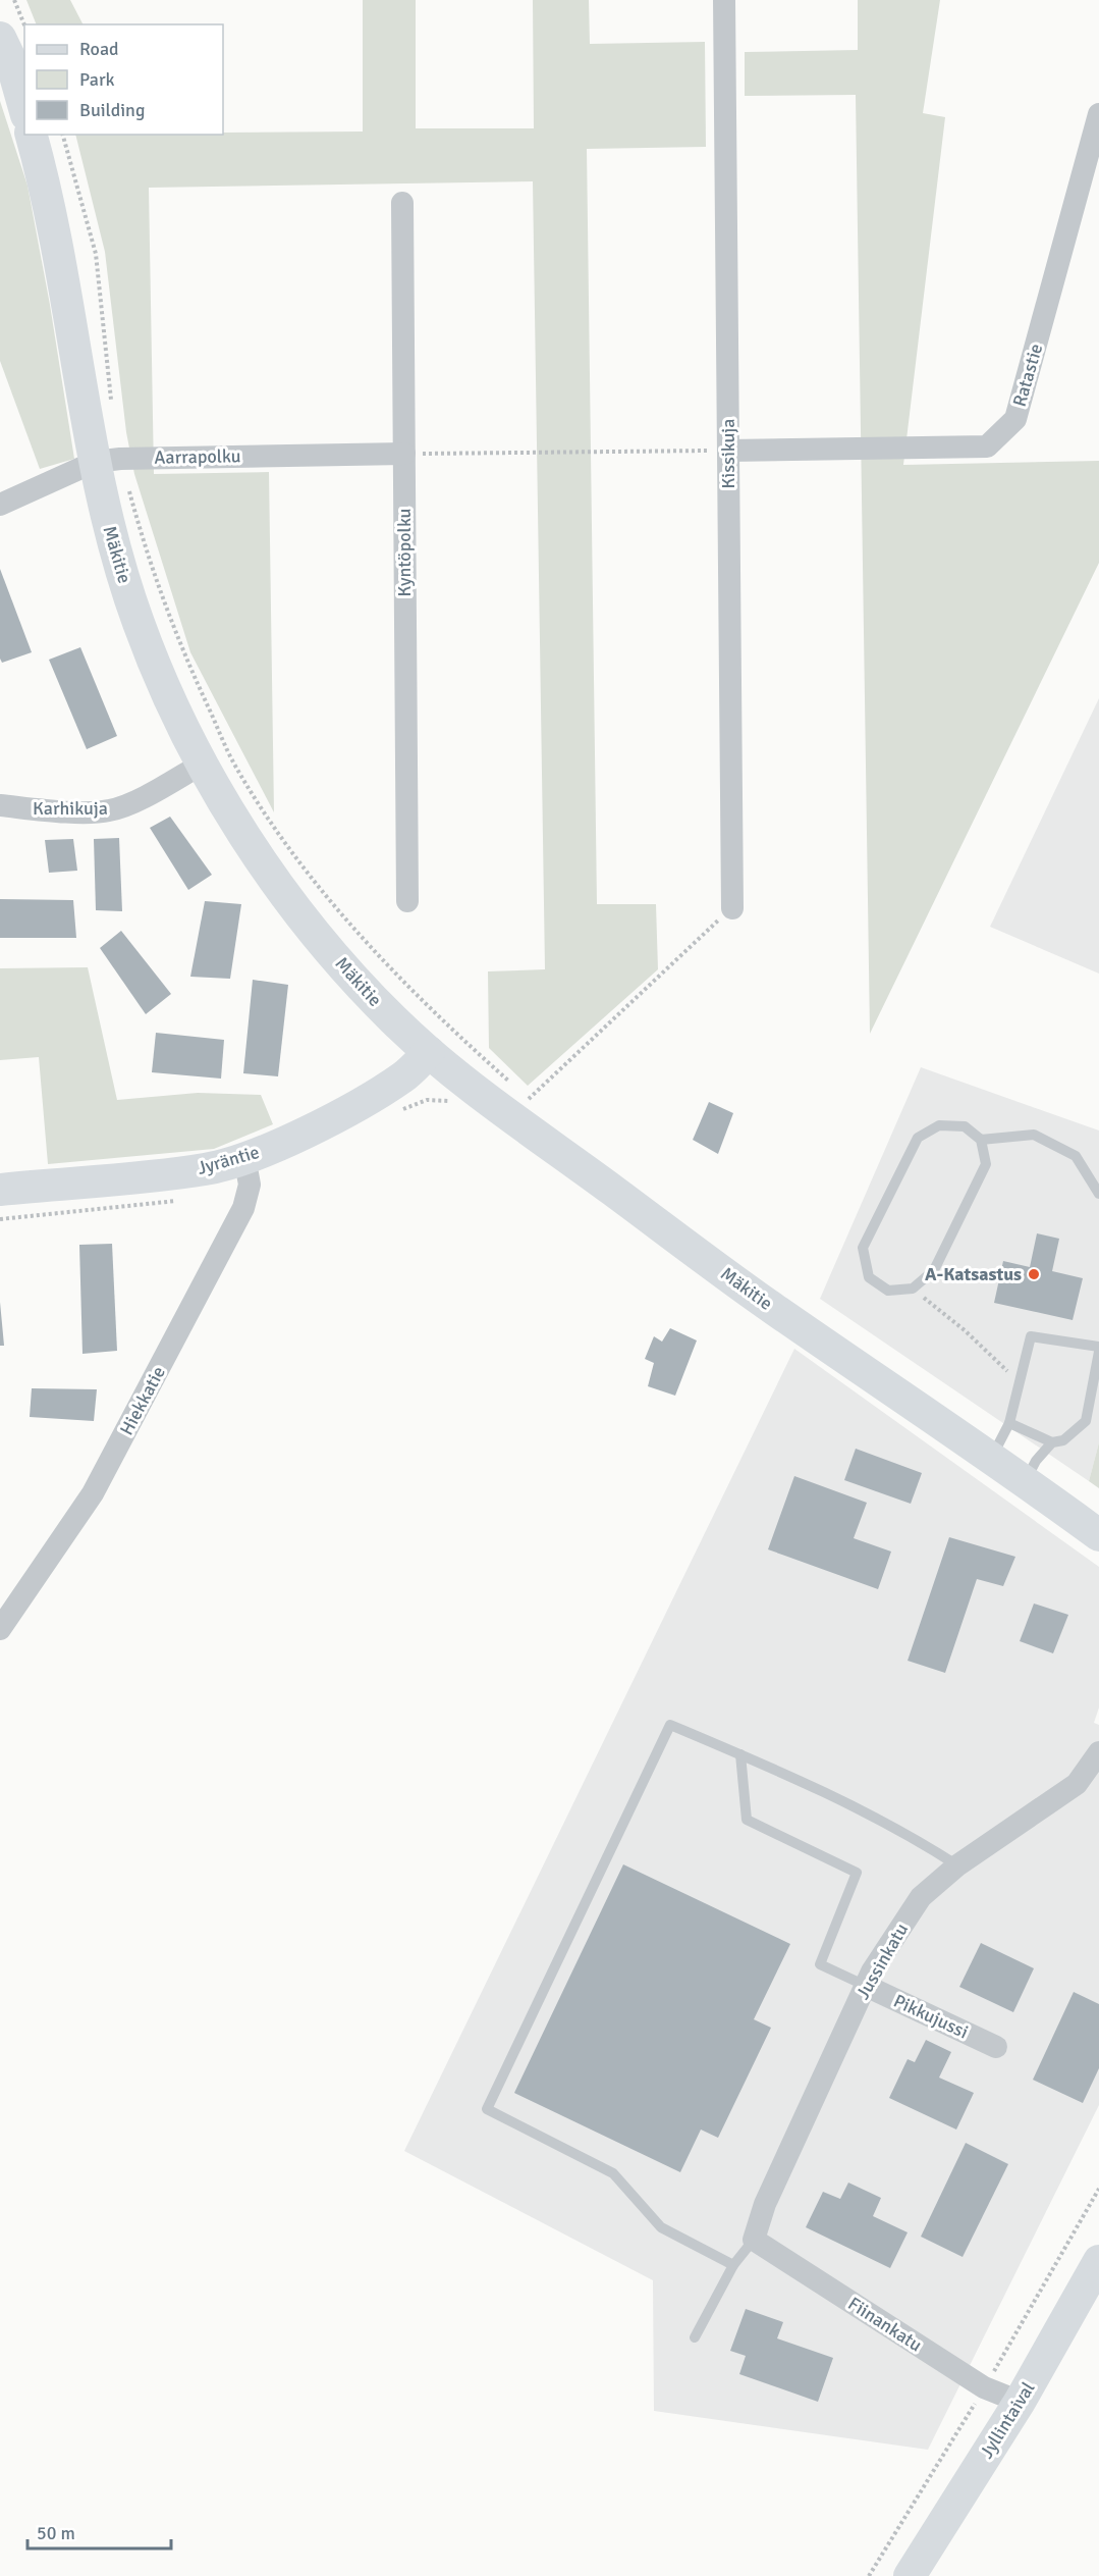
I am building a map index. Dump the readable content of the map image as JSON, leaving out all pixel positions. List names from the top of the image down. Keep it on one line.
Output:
{"streets":{"street":["Ratastie","Kissikuja","Aarrapolku","Kyntöpolku","Mäkitie","Karhikuja","Jyräntie","Hiekkatie","Jussinkatu","Pikkujussi","Fiinankatu","Jyllintaival"]},"crossings":[["Ratastie","Kissikuja"],["Aarrapolku","Kyntöpolku"],["Aarrapolku","Mäkitie"],["Mäkitie","Karhikuja"],["Mäkitie","Jyräntie"],["Jyräntie","Hiekkatie"],["Jussinkatu","Pikkujussi"],["Jussinkatu","Fiinankatu"],["Fiinankatu","Jyllintaival"]],"places":["A-Katsastus"],"legend":["Road","Park","Building"],"scale_bar":"50 m"}
